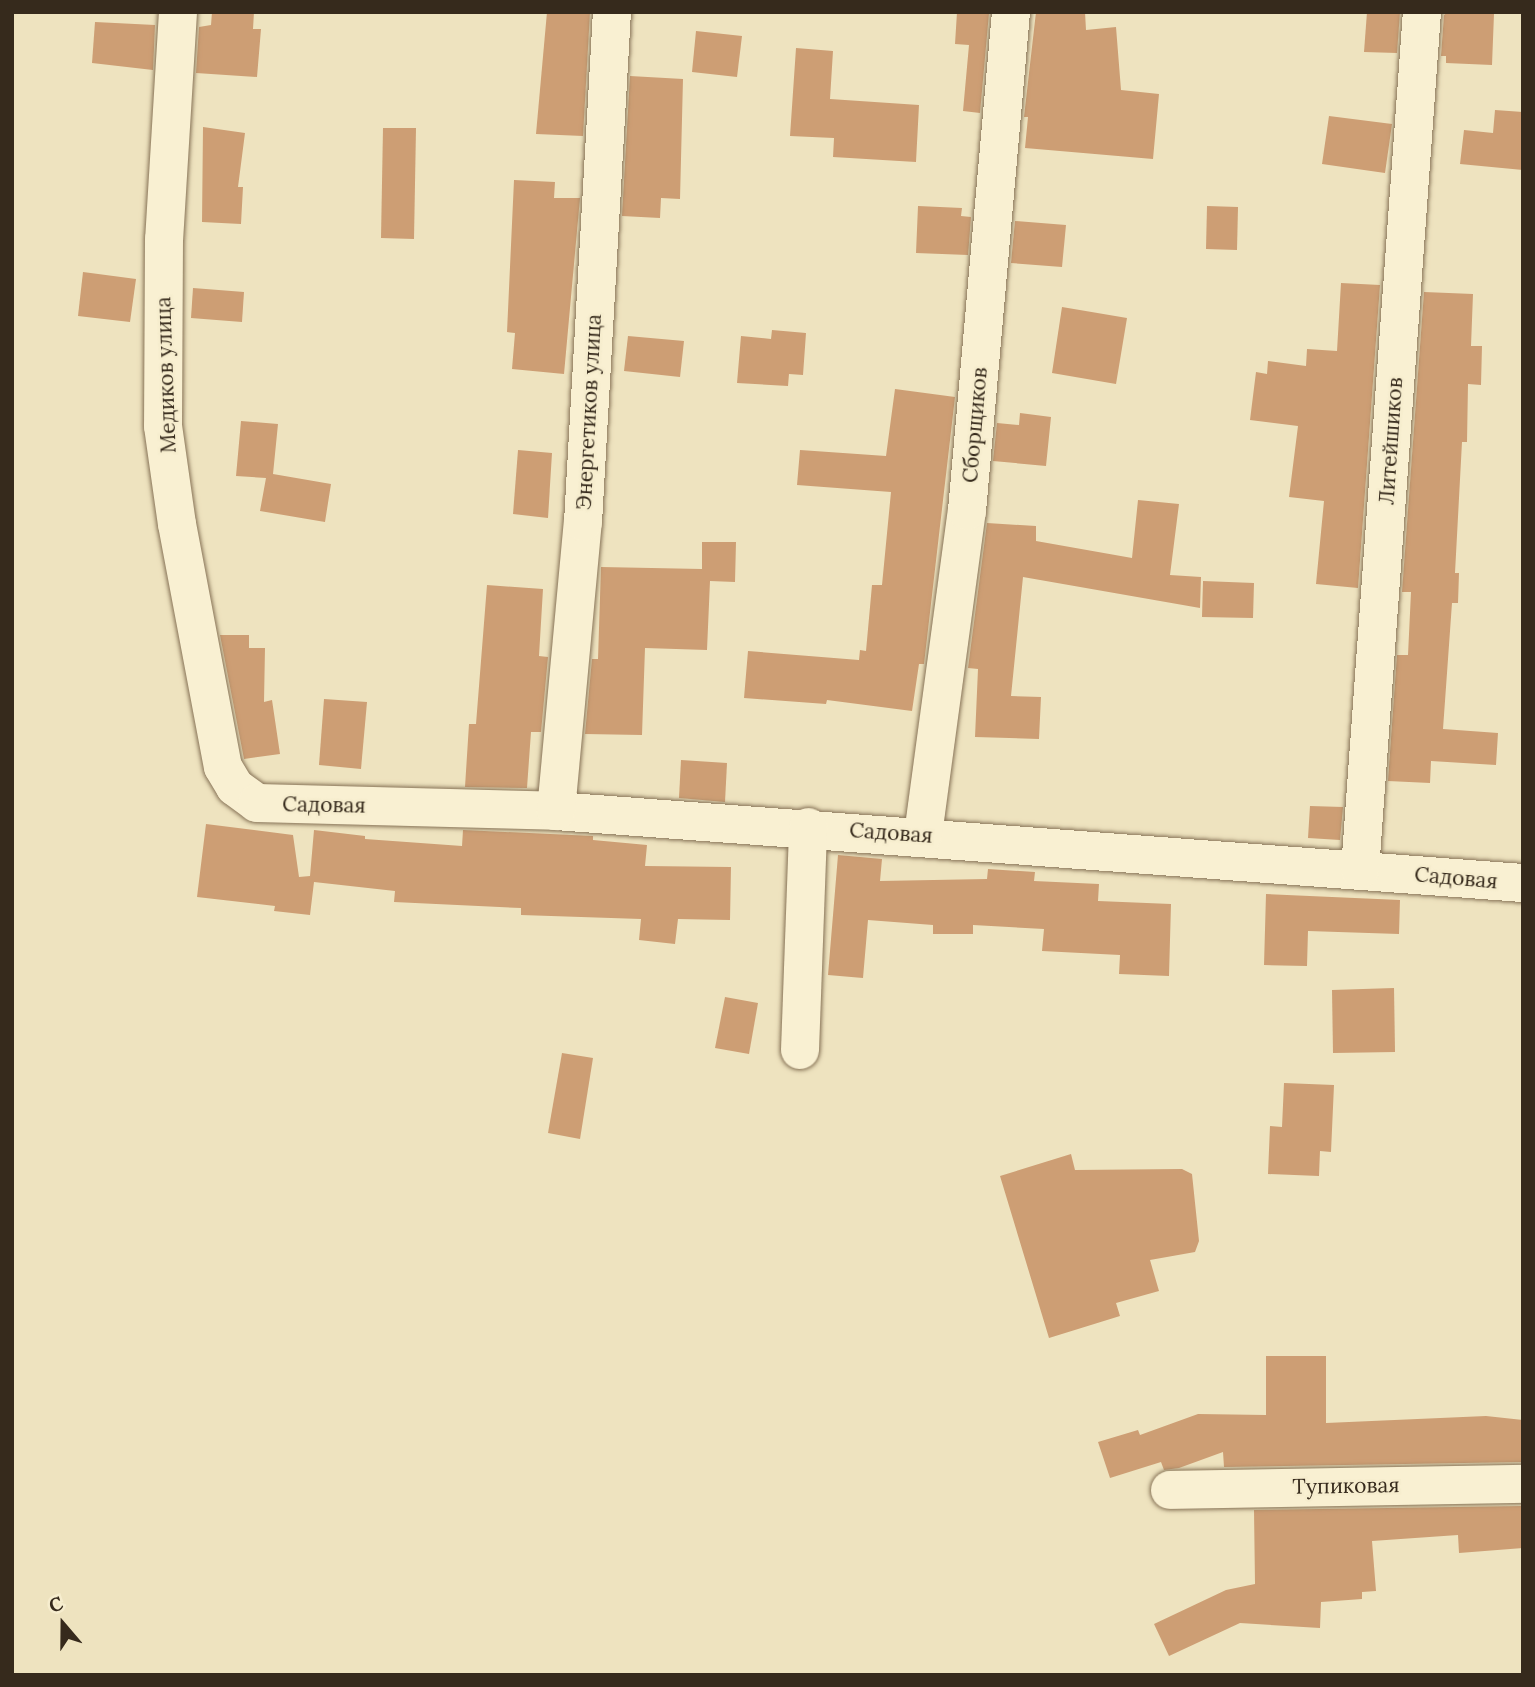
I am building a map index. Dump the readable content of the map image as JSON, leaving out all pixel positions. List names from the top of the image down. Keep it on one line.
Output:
{"streets":{"street":["Медиков улица","Энергетиков улица","Сборщиков","Литейшиков","Садовая","Тупиковая"]},"crossings":[["Медиков улица","Садовая"],["Энергетиков улица","Садовая"],["Сборщиков","Садовая"],["Литейшиков","Садовая"]],"north":"top"}
